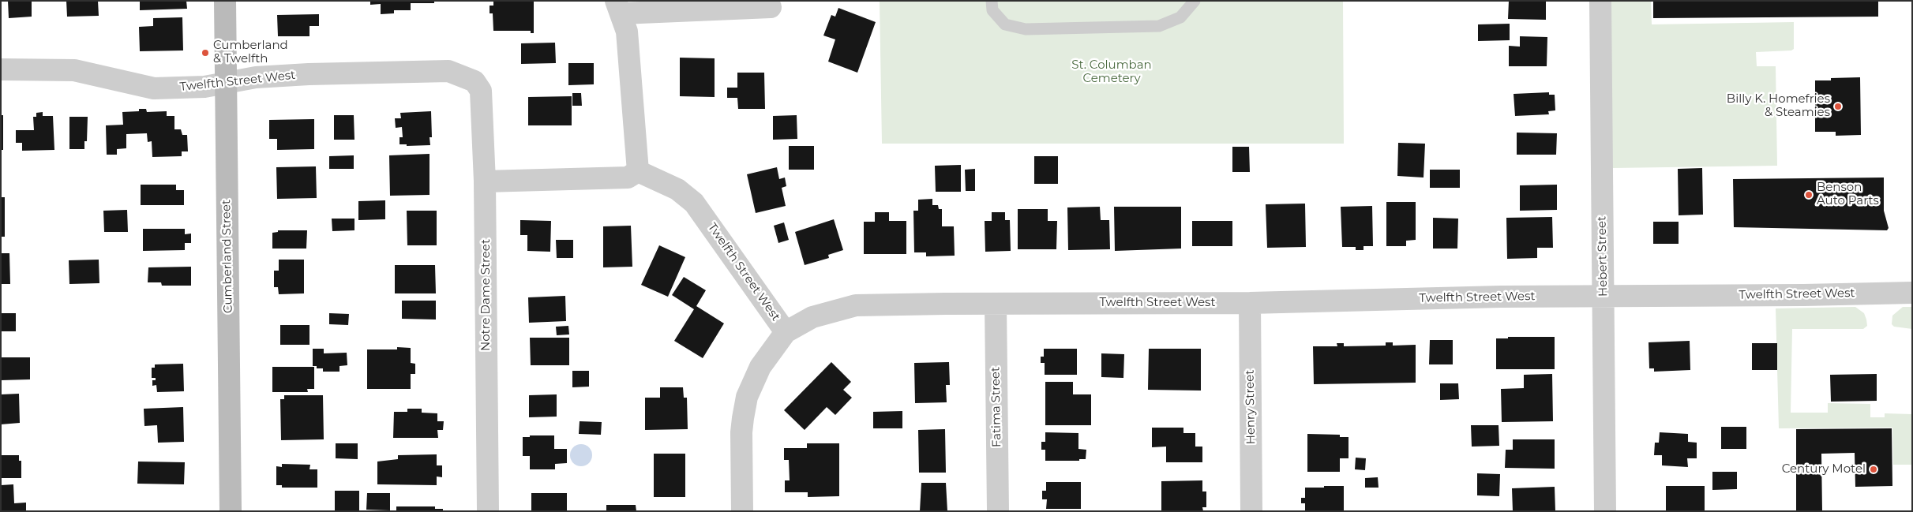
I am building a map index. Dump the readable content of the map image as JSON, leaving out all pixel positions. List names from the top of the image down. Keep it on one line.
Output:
{"streets":{"street":["Twelfth Street West","Cumberland Street","Hebert Street","Notre Dame Street","Fatima Street","Henry Street"]},"crossings":[["Twelfth Street West","Cumberland Street"],["Twelfth Street West","Hebert Street"],["Twelfth Street West","Notre Dame Street"],["Twelfth Street West","Fatima Street"],["Twelfth Street West","Henry Street"]],"parks":["St. Columban Cemetery"],"places":["Cumberland & Twelfth","Billy K. Homefries & Steamies","Benson Auto Parts","Century Motel"]}
